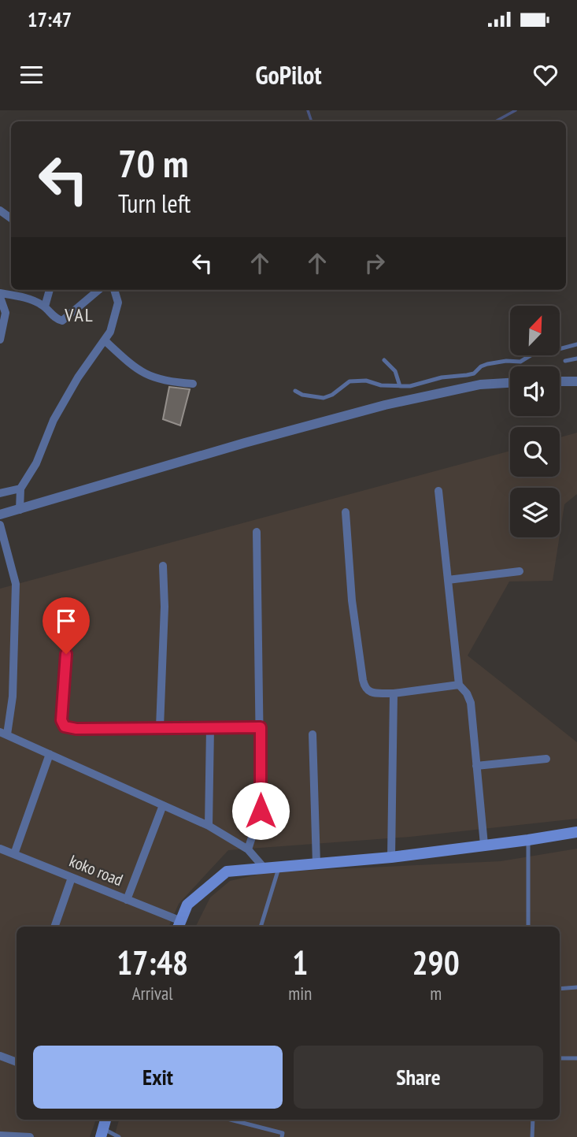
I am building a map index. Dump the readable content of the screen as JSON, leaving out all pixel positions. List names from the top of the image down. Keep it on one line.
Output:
{"streets":{"street":["koko road"]},"districts":["VAL"],"north":"top right","page":{"status":"17:47","header":"GoPilot","turn":["70 m","Turn left"],"eta":["17:48","Arrival","1","min","290","m"],"buttons":["Exit","Share"]}}
